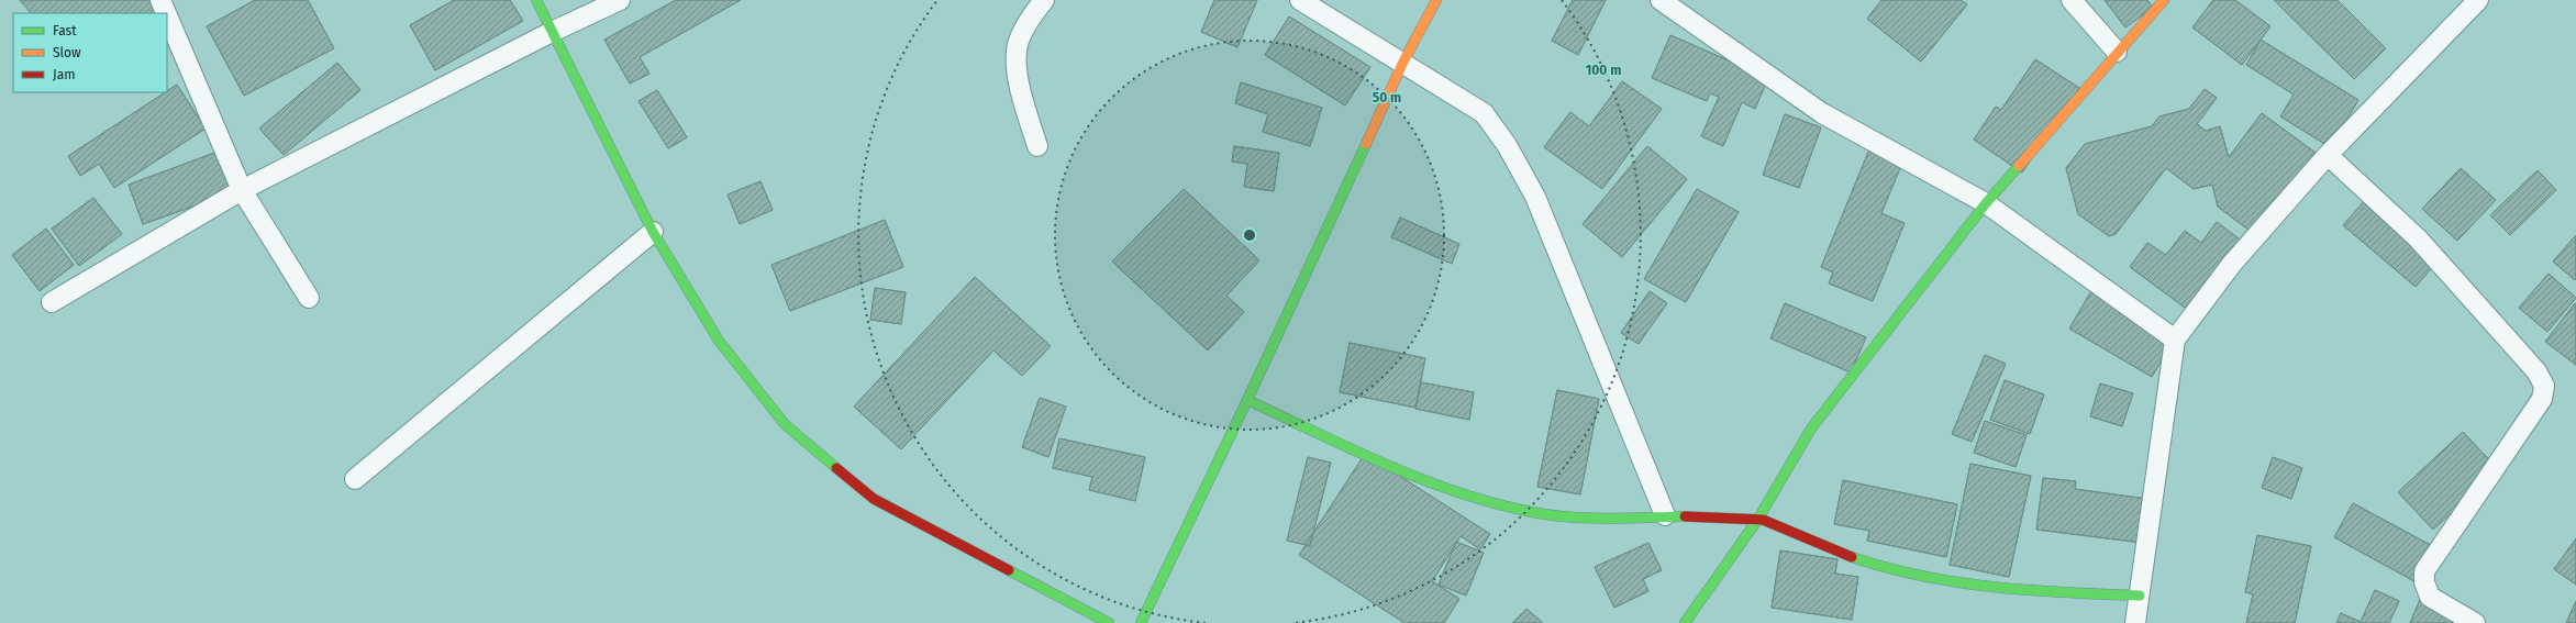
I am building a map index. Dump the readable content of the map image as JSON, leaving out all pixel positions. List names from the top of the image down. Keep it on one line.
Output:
{"legend":["Fast","Slow","Jam"],"rings":["100 m","50 m"]}
